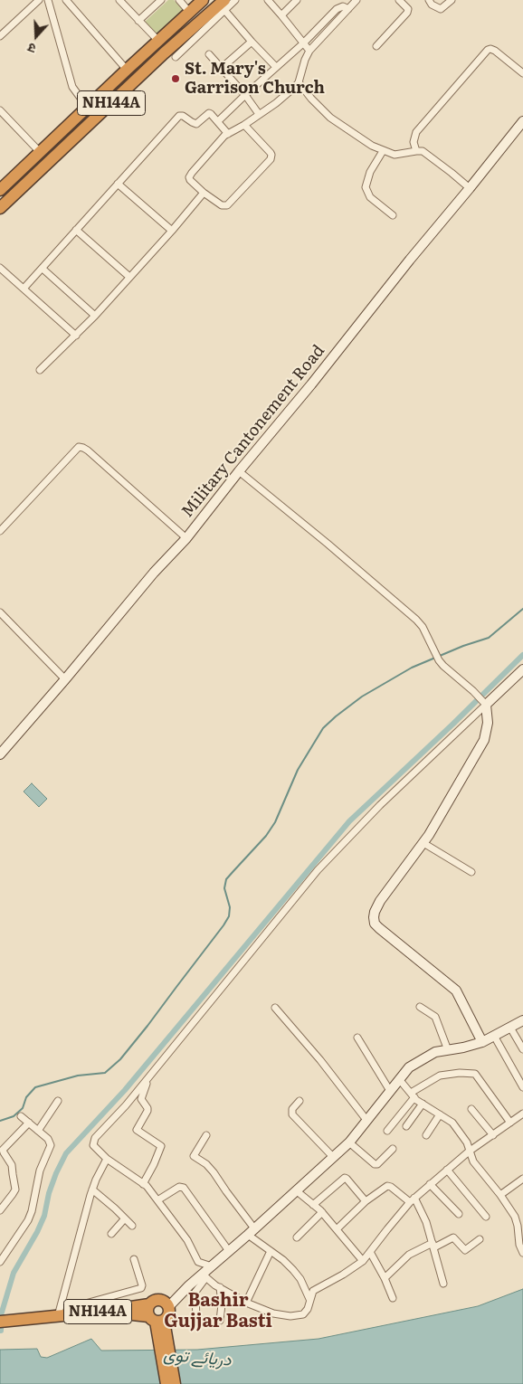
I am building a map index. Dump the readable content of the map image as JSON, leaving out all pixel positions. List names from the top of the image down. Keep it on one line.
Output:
{"streets":{"highway":["NH144A"],"main road":["Military Cantonement Road"]},"districts":["Bashir Gujjar Basti"],"water":["دریائے توی"],"places":["St. Mary's Garrison Church"],"north":"bottom"}
